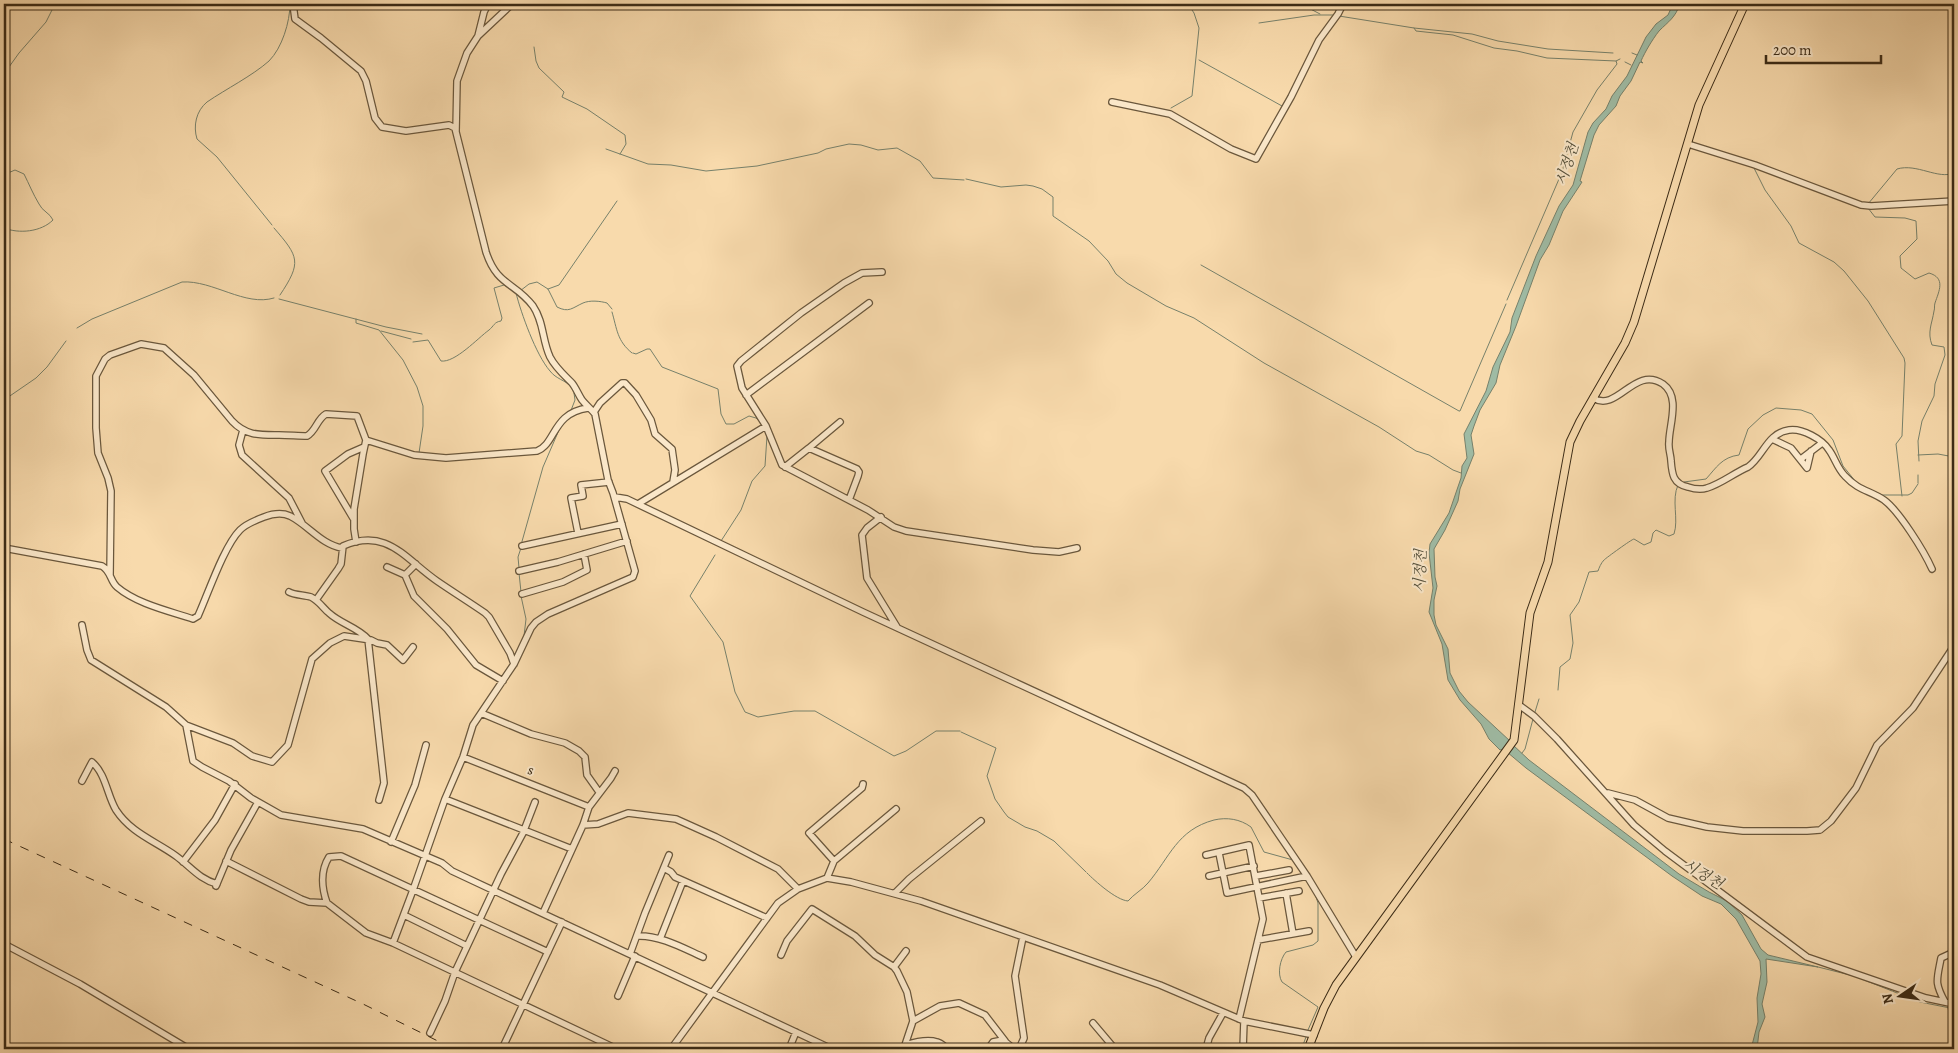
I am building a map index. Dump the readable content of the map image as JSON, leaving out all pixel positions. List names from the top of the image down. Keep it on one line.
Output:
{"streets":{"street":["s"]},"water":["시정천"],"scale_bar":"200 m","north":"left"}
